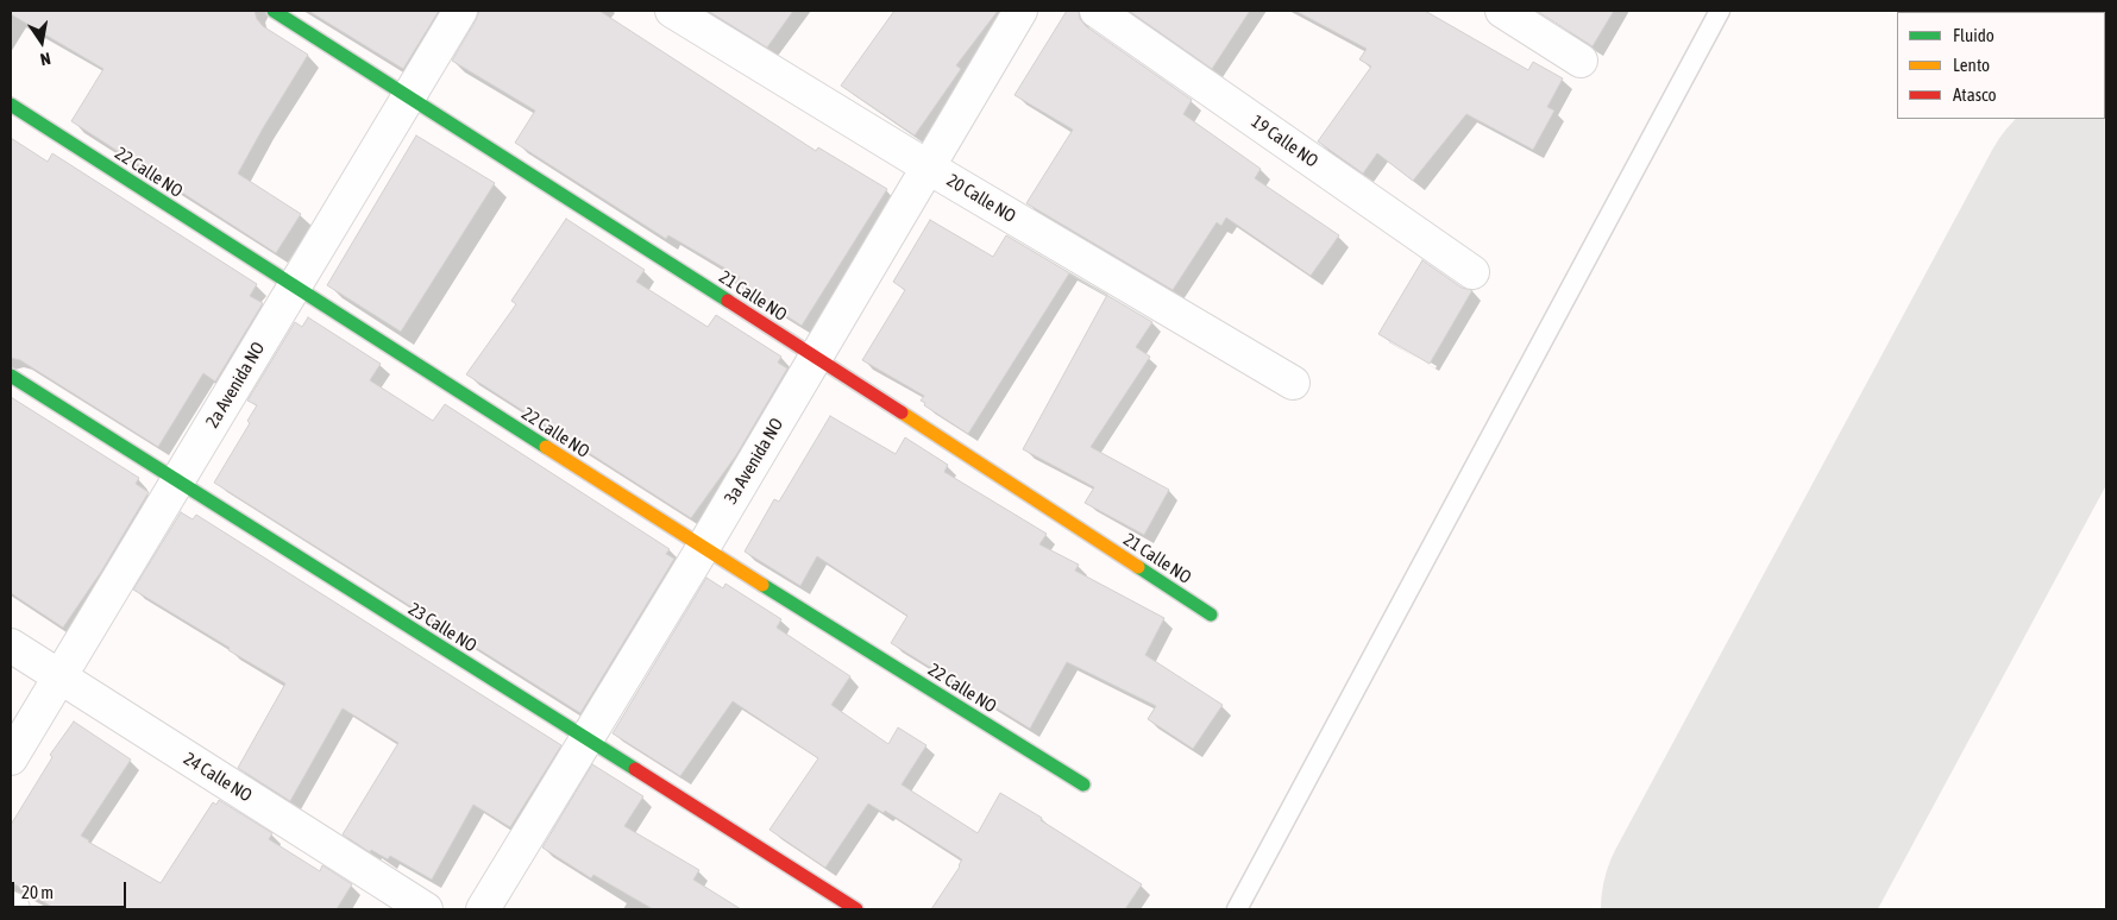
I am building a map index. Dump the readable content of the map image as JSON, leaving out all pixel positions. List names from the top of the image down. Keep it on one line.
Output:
{"streets":{"street":["19 Calle NO","22 Calle NO","20 Calle NO","21 Calle NO","2a Avenida NO","3a Avenida NO","23 Calle NO","24 Calle NO"]},"crossings":[["22 Calle NO","2a Avenida NO"],["22 Calle NO","3a Avenida NO"],["20 Calle NO","3a Avenida NO"],["21 Calle NO","2a Avenida NO"],["21 Calle NO","3a Avenida NO"],["2a Avenida NO","23 Calle NO"],["2a Avenida NO","24 Calle NO"],["3a Avenida NO","23 Calle NO"]],"legend":["Fluido","Lento","Atasco"],"scale_bar":"20 m","north":"bottom"}
